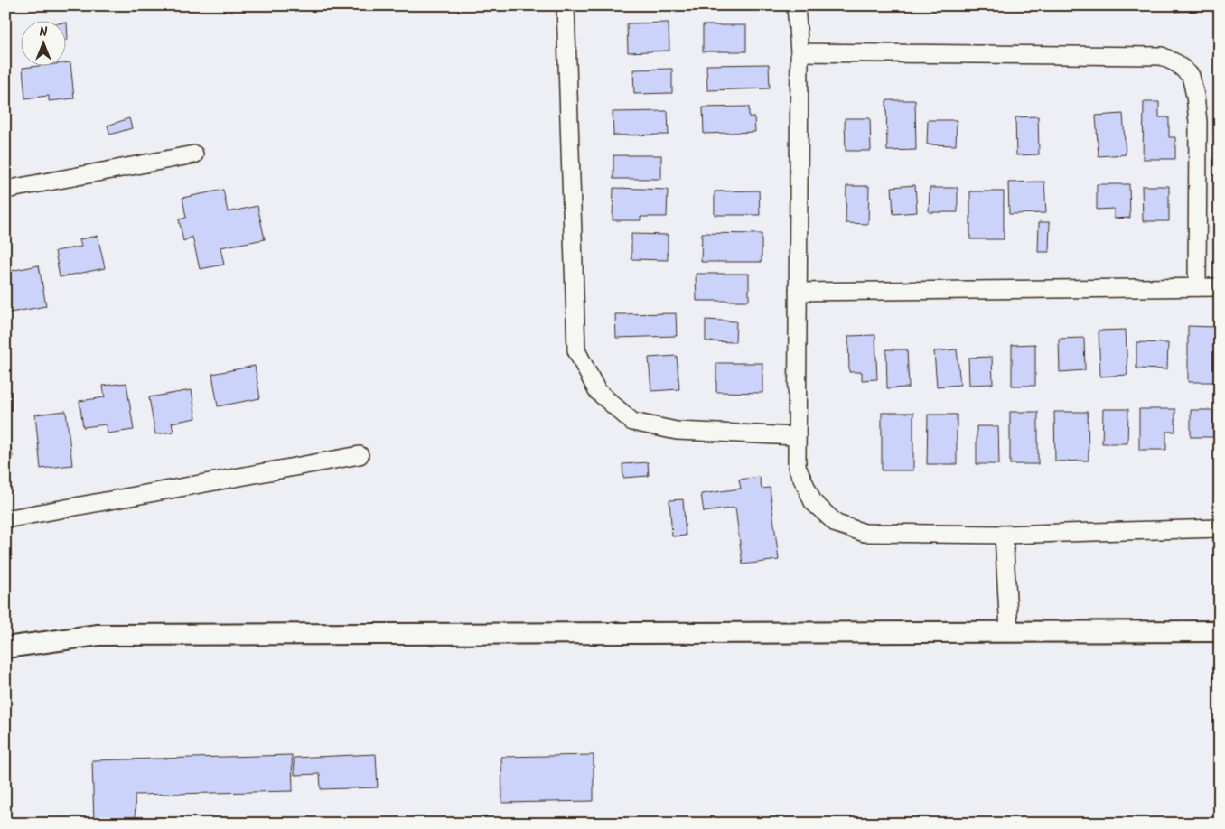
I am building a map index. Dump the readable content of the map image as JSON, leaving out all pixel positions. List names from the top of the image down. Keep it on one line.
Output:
{"north":"top"}
